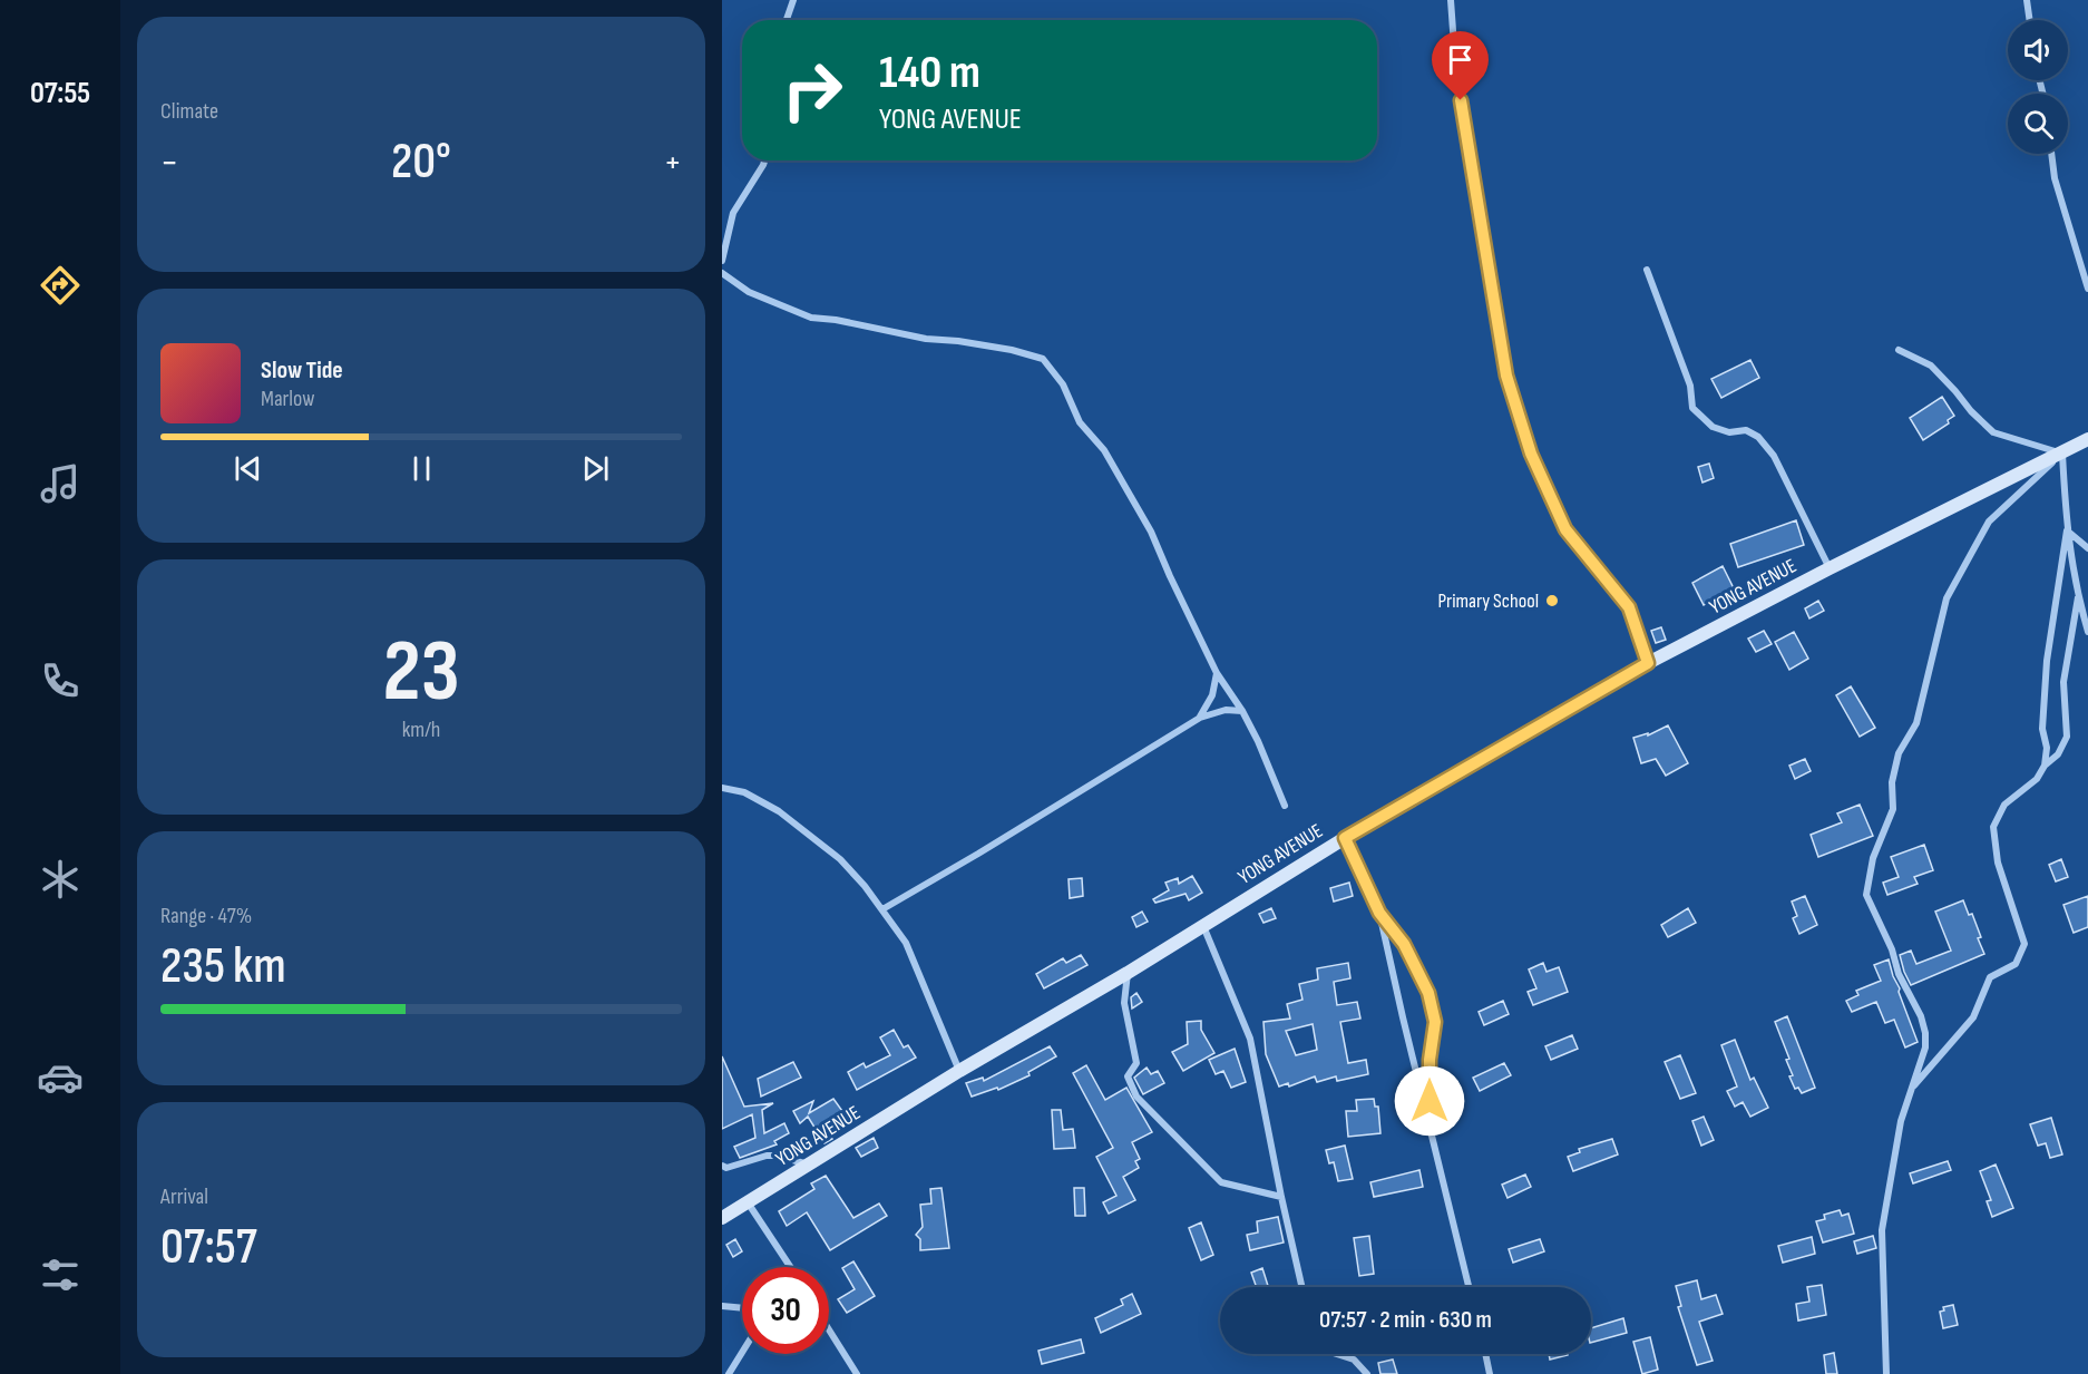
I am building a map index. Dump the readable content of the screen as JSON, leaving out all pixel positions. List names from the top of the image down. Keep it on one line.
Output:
{"streets":{"street":["YONG AVENUE"]},"places":["Primary School"],"page":{"tabs":"07:55","tile":["Climate",["23","km/h"],["Range · 47%","235 km"],["Arrival","07:57"]],"turn":["140 m","YONG AVENUE"],"heat":["−","20°","+"],"song":["Slow Tide","Marlow"],"limit":"30","trip":"07:57 · 2 min · 630 m"}}
